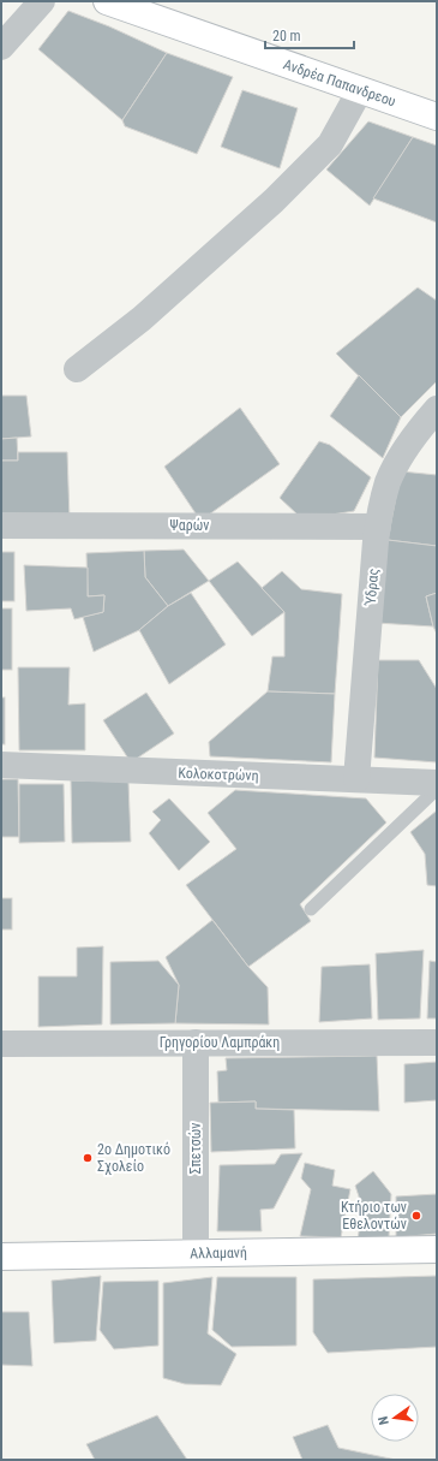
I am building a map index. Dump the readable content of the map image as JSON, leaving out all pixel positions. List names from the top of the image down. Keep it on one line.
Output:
{"streets":{"street":["Ανδρέα Παπανδρεου","Ψαρών","Ύδρας","Κολοκοτρώνη","Γρηγορίου Λαμπράκη","Σπετσών","Αλλαμανή"]},"crossings":[["Ψαρών","Ύδρας"],["Ύδρας","Κολοκοτρώνη"],["Γρηγορίου Λαμπράκη","Σπετσών"],["Σπετσών","Αλλαμανή"]],"places":["2ο Δημοτικό Σχολείο","Κτήριο των Εθελοντών"],"scale_bar":"20 m","north":"left"}
